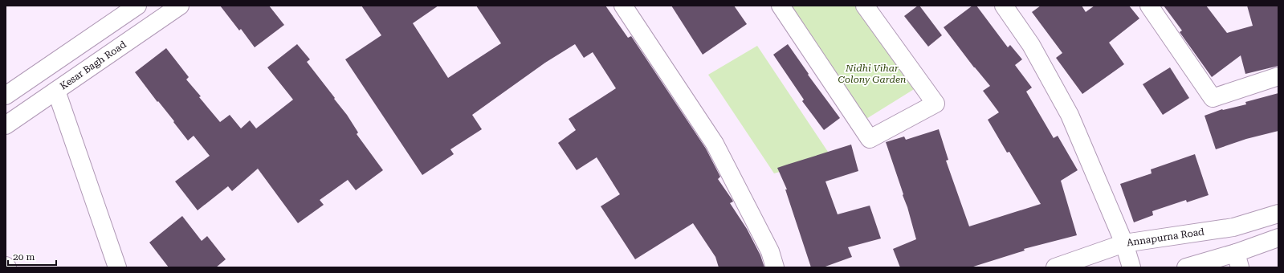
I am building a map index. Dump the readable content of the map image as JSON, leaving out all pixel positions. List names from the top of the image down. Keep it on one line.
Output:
{"streets":{"street":["Kesar Bagh Road","Annapurna Road"]},"parks":["Nidhi Vihar Colony Garden"],"scale_bar":"20 m"}
